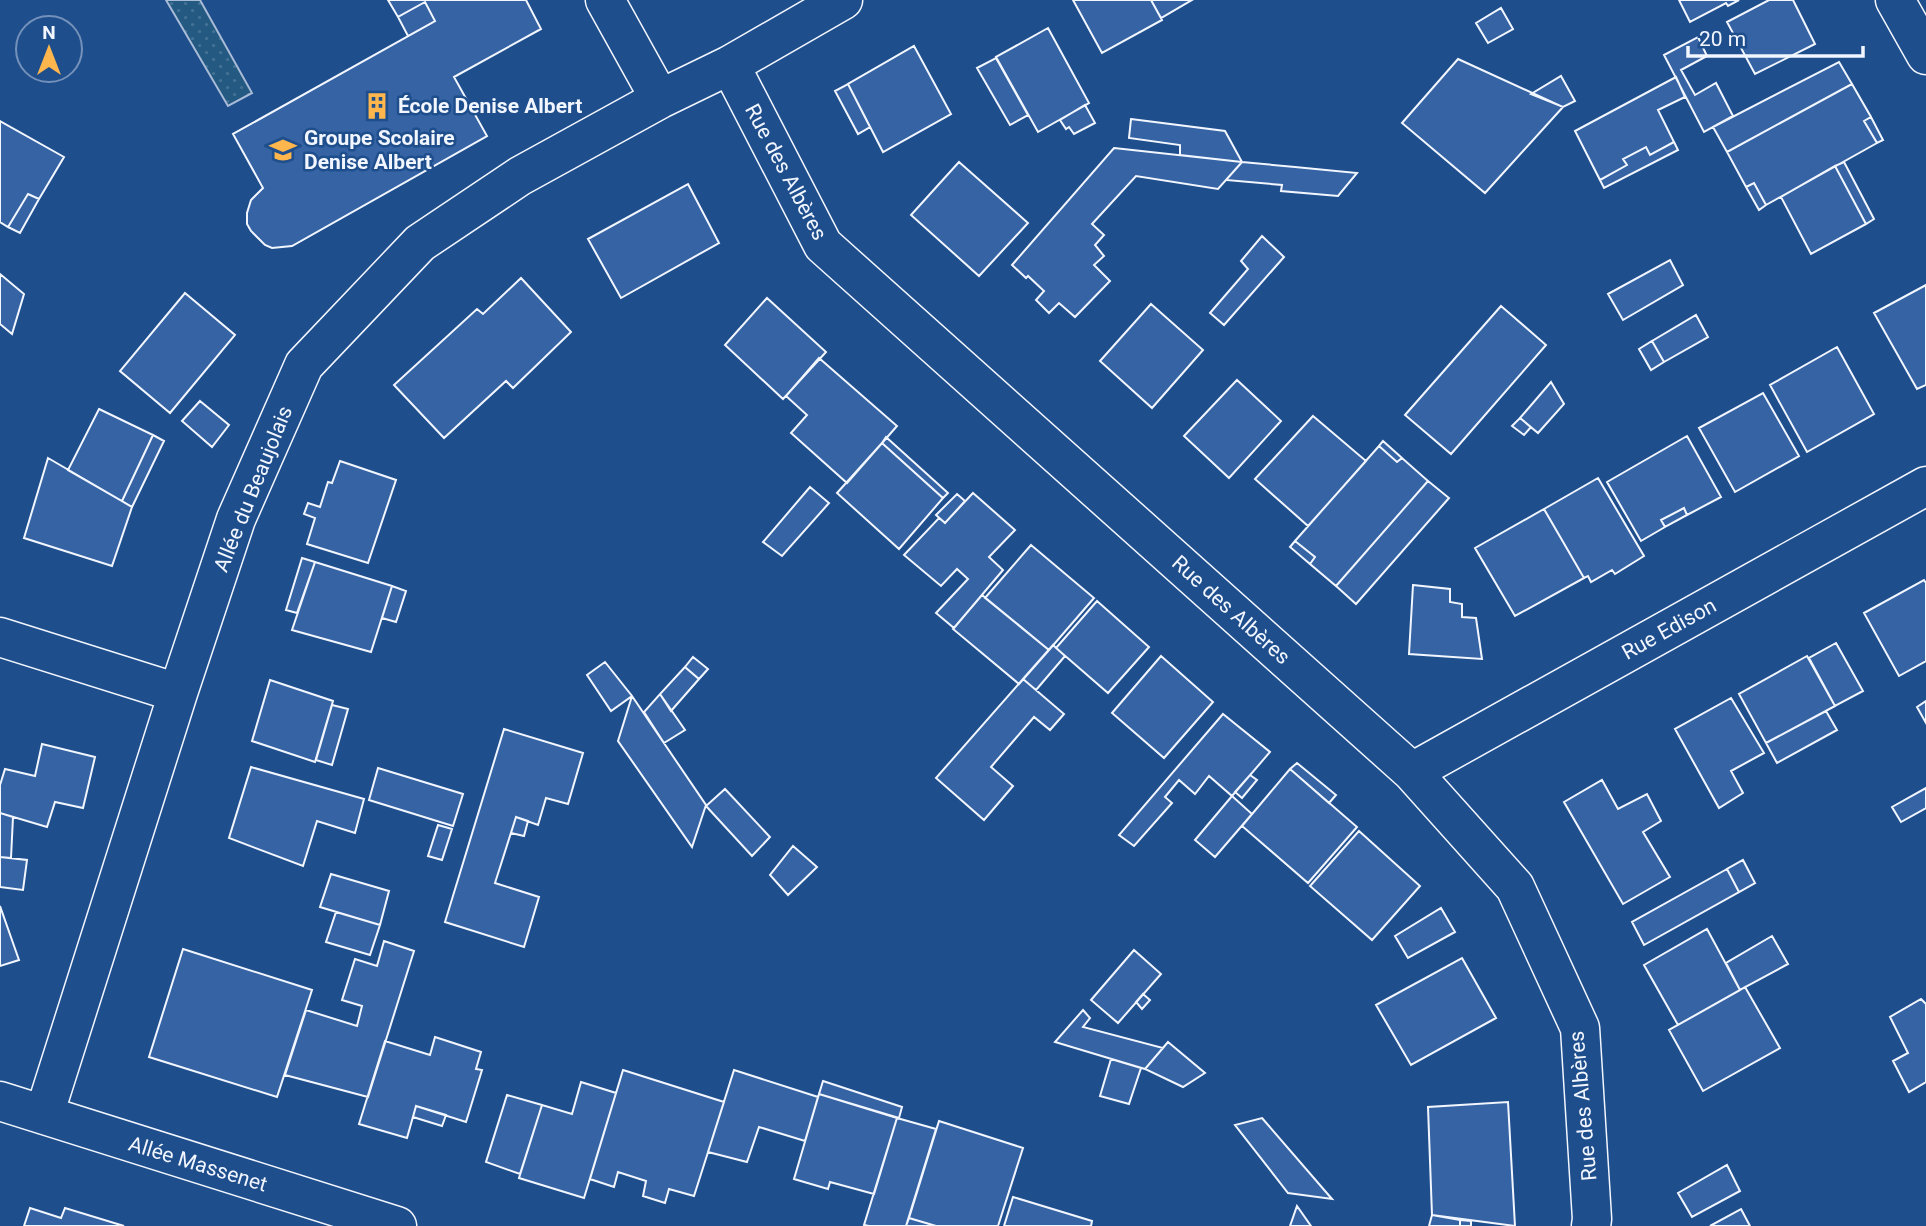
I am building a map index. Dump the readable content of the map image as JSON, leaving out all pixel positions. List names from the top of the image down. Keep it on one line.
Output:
{"streets":{"street":["Rue des Albères","Allée du Beaujolais","Rue Edison","Allée Massenet"]},"crossings":[["Rue des Albères","Allée du Beaujolais"],["Rue des Albères","Rue Edison"],["Allée du Beaujolais","Allée Massenet"]],"places":{"building":["École Denise Albert"],"school or university":["Groupe Scolaire Denise Albert"]},"scale_bar":"20 m","north":"top"}
